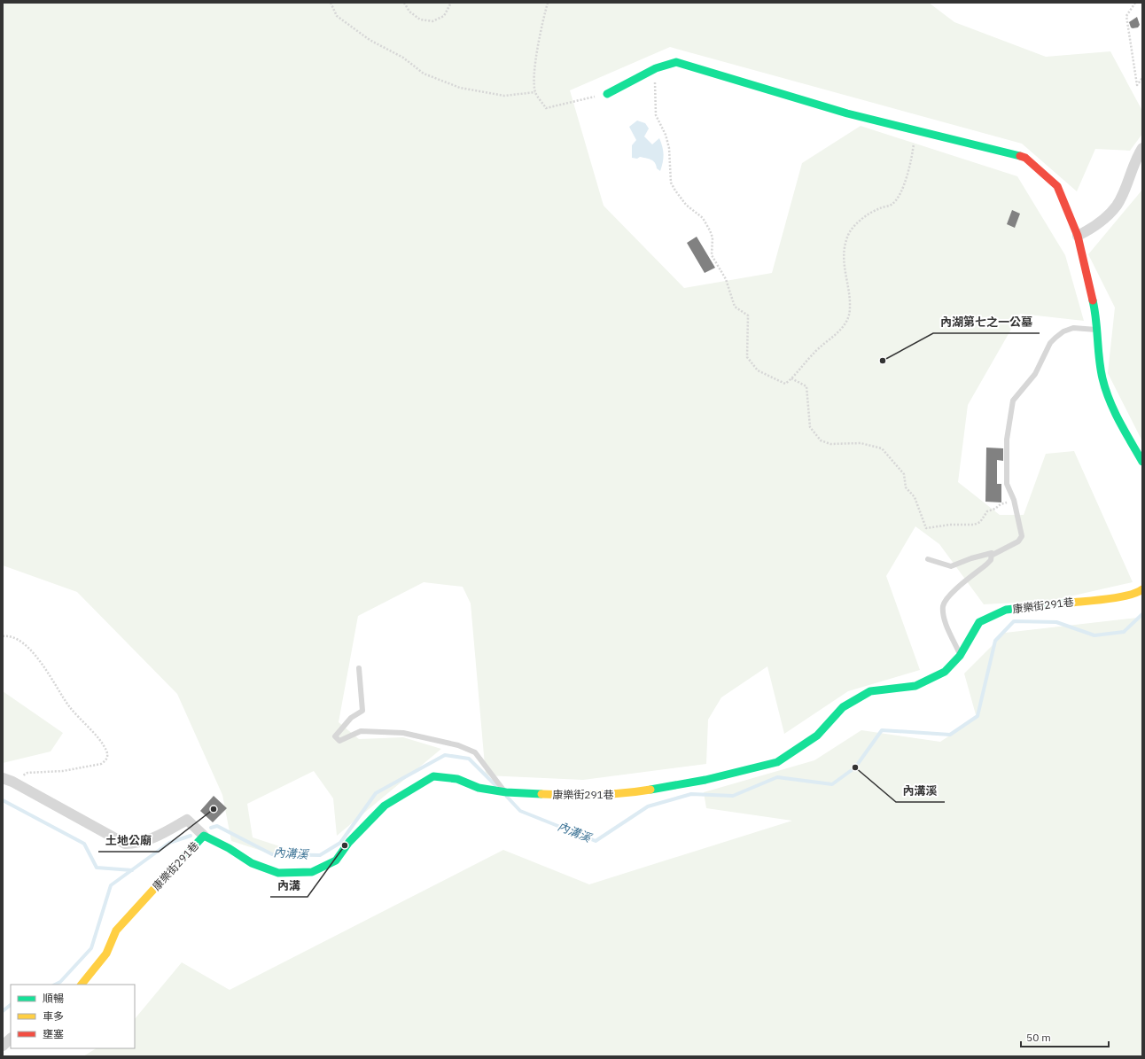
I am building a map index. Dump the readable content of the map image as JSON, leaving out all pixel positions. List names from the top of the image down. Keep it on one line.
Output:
{"streets":{"street":["康樂街291巷"]},"water":["內溝溪"],"places":["內湖第七之一公墓","內溝溪","土地公廟","內溝"],"legend":["順暢","車多","壅塞"],"scale_bar":"50 m"}
